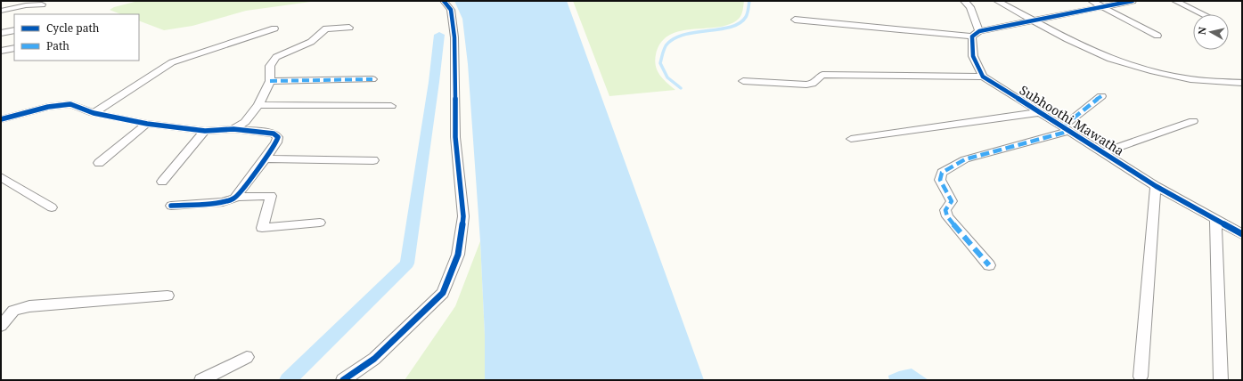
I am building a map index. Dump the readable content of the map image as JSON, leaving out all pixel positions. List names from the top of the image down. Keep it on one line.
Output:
{"streets":{"street":["Subhoothi Mawatha"]},"legend":["Cycle path","Path"],"north":"left"}
